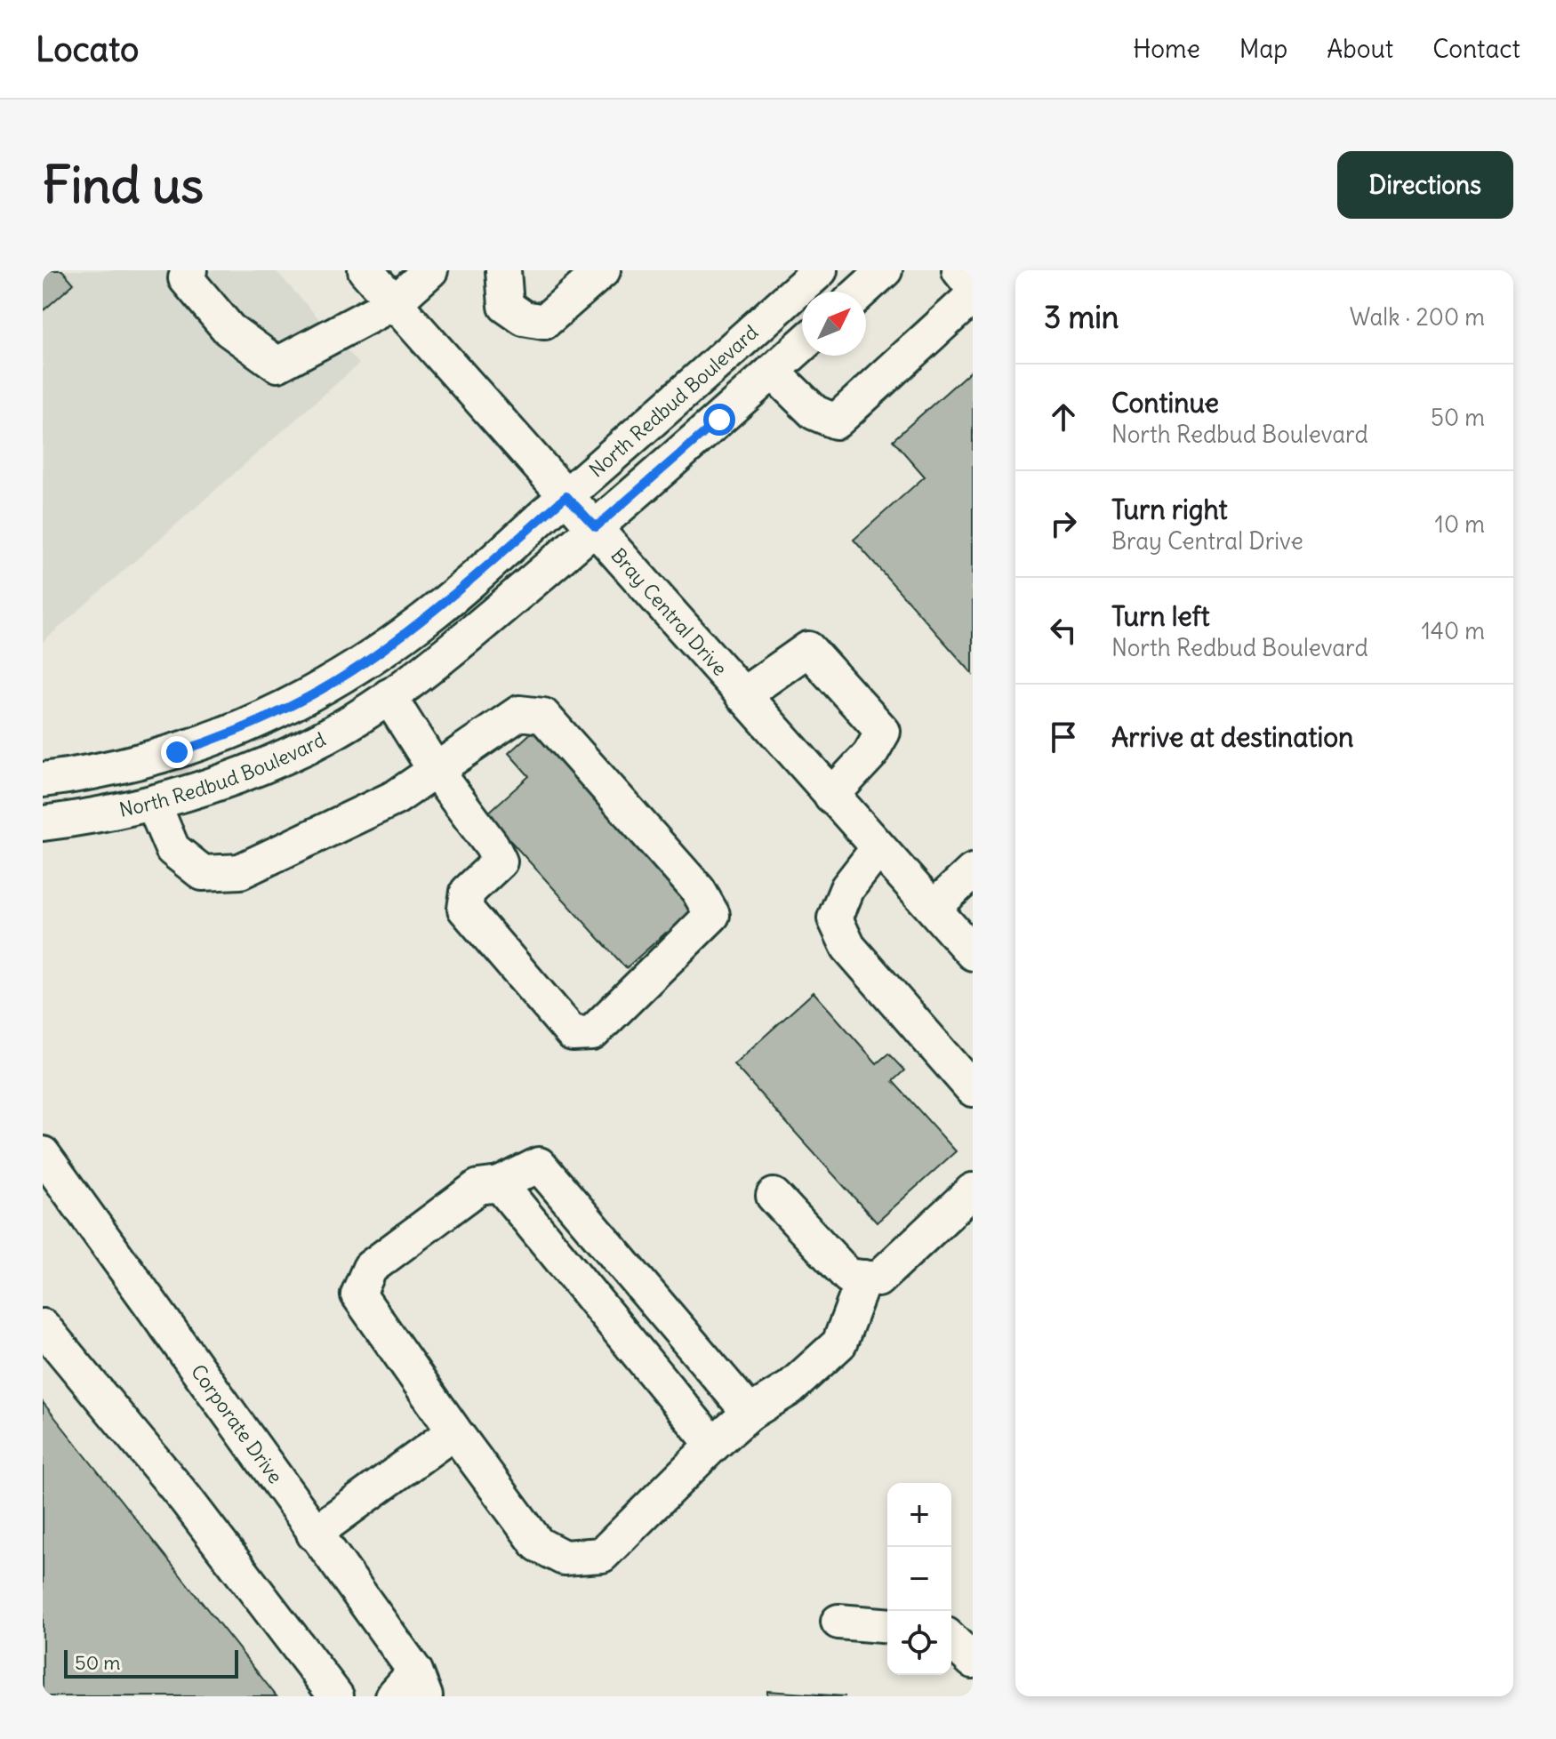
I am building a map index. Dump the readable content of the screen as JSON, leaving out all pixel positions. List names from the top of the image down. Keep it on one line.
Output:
{"streets":{"street":["North Redbud Boulevard","Bray Central Drive","Corporate Drive"]},"crossings":[["North Redbud Boulevard","Bray Central Drive"]],"scale_bar":"50 m","north":"top right","page":{"header":"Locato","nav":["Home","Map","About","Contact"],"buttons":"Directions","title":"Find us","heading":["3 min","Walk · 200 m"],"list":[["Continue","North Redbud Boulevard","50 m"],["Turn right","Bray Central Drive","10 m"],["Turn left","North Redbud Boulevard","140 m"],"Arrive at destination"],"map_buttons":["+","−"],"scale":"50 m"}}
